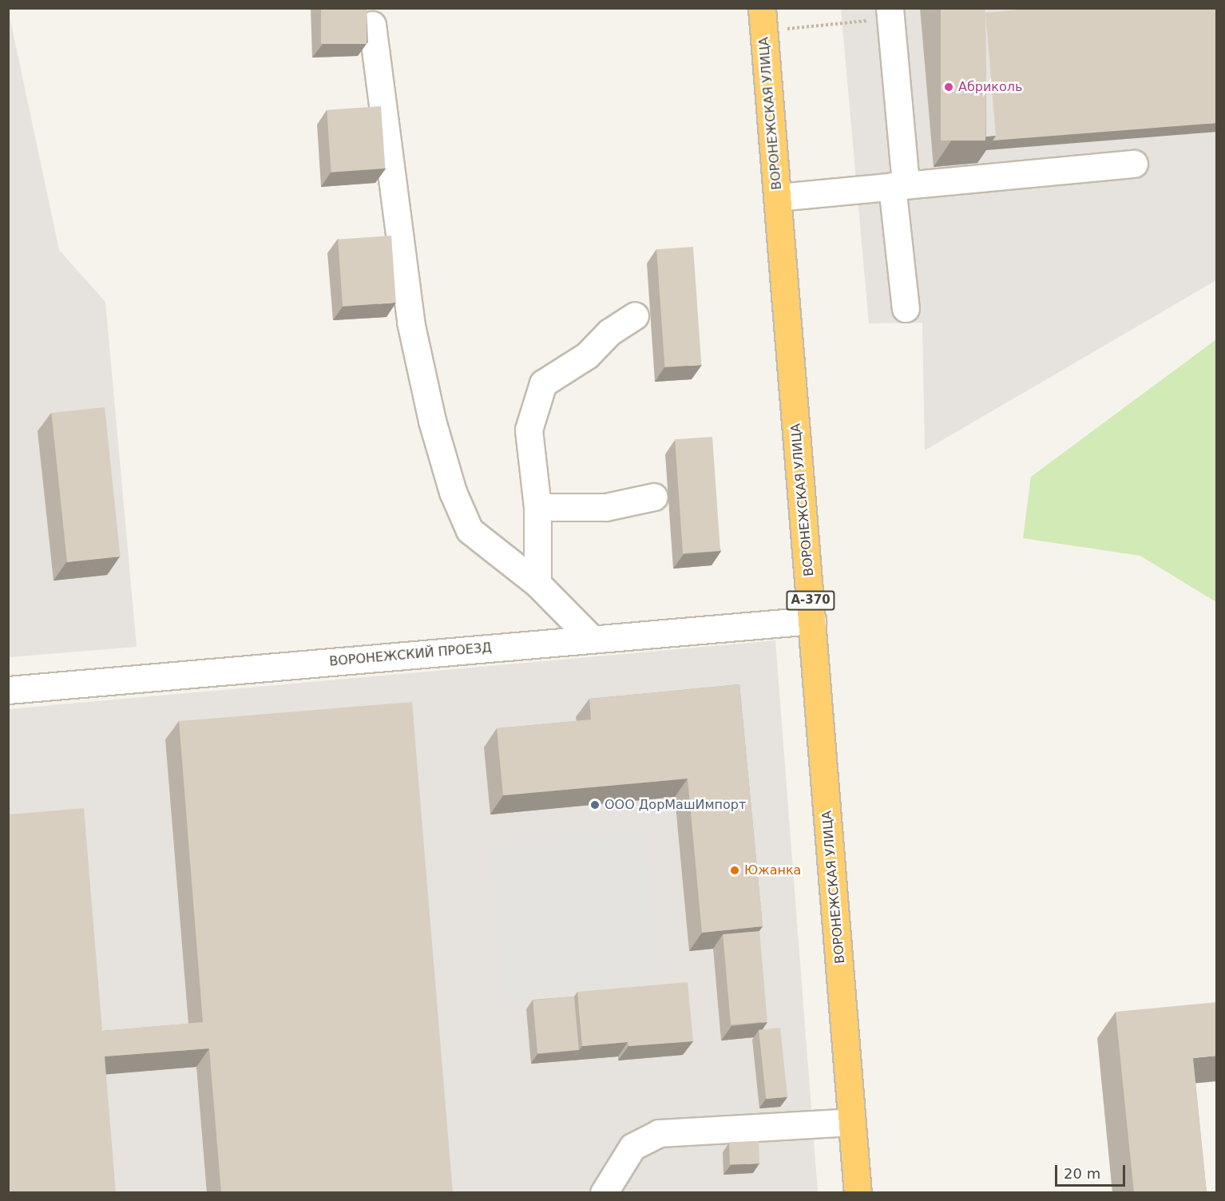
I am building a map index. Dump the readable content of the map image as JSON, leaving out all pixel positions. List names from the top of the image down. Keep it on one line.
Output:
{"streets":{"highway":["ВОРОНЕЖСКАЯ УЛИЦА","А-370"],"street":["ВОРОНЕЖСКИЙ ПРОЕЗД"]},"crossings":[["ВОРОНЕЖСКАЯ УЛИЦА","ВОРОНЕЖСКИЙ ПРОЕЗД"]],"places":["Абриколь","ООО ДорМашИмпорт","Южанка"],"scale_bar":"20 m"}
